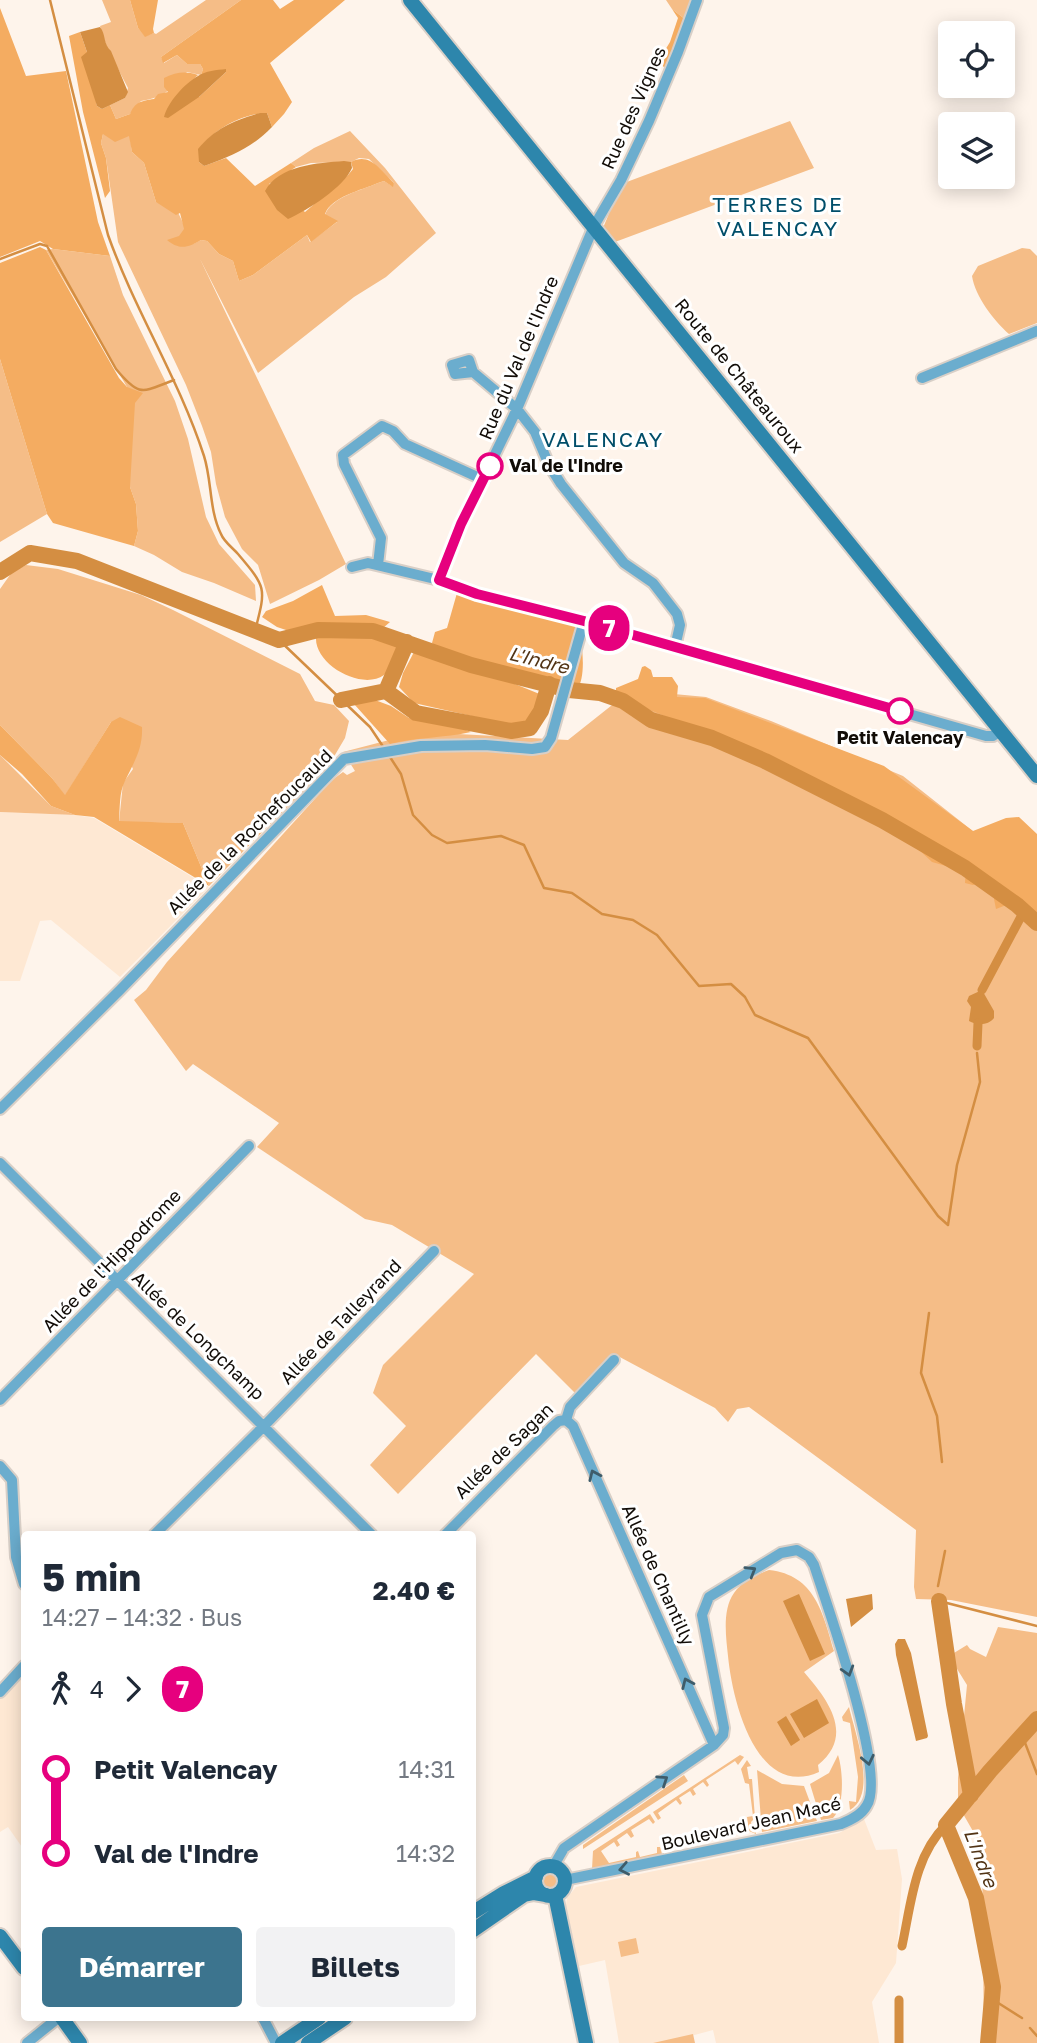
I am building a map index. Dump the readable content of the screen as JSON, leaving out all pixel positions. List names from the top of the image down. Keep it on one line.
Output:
{"streets":{"street":["Rue des Vignes","Rue du Val de l'Indre","Route de Châteauroux","Allée de la Rochefoucauld","Allée de l'Hippodrome","Allée de Talleyrand","Allée de Longchamp","Allée de Sagan","Allée de Chantilly","Boulevard Jean Macé"]},"crossings":[["Rue des Vignes","Rue du Val de l'Indre"],["Rue des Vignes","Route de Châteauroux"],["Rue du Val de l'Indre","Route de Châteauroux"],["Allée de l'Hippodrome","Allée de Longchamp"],["Allée de Talleyrand","Allée de Longchamp"],["Allée de Sagan","Allée de Chantilly"],["Allée de Chantilly","Boulevard Jean Macé"]],"one_way":["Allée de Chantilly"],"districts":["TERRES DE VALENCAY","VALENCAY"],"water":["L'Indre"],"places":["Val de l'Indre","Petit Valencay"],"lines":["bus line 7"],"page":{"on_map":"7","heading":["5 min","14:27 – 14:32 · Bus","2.40 €"],"legs":["4","7"],"list":[{"name":"Petit Valencay","value":"14:31"},{"name":"Val de l'Indre","value":"14:32"}],"buttons":["Démarrer","Billets"]}}
